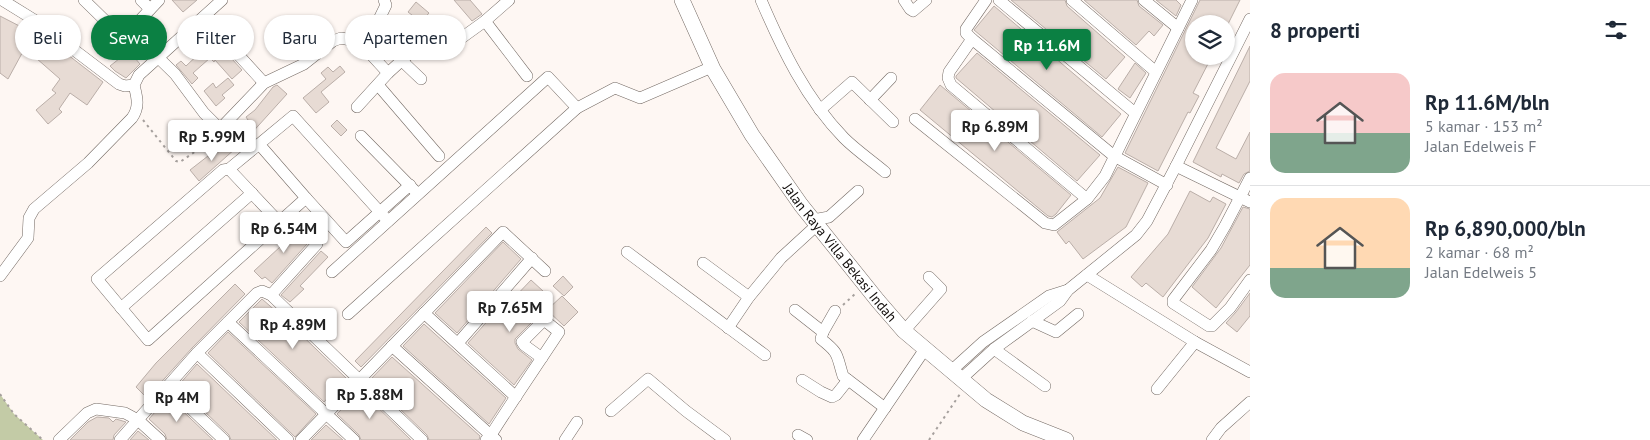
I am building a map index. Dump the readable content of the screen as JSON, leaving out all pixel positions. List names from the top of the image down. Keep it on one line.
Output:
{"streets":{"main road":["Jalan Raya Villa Bekasi Indah"]},"page":{"heading":"8 properti","chip":["Beli","Sewa","Filter","Baru","Apartemen"],"price":["Rp 11.6M","Rp 6.89M","Rp 5.99M","Rp 6.54M","Rp 7.65M","Rp 4.89M","Rp 5.88M","Rp 4M"],"list":[{"name":"Rp 11.6M/bln","note":"5 kamar · 153 m² · Jalan Edelweis F"},{"name":"Rp 6,890,000/bln","note":"2 kamar · 68 m² · Jalan Edelweis 5"}]}}
